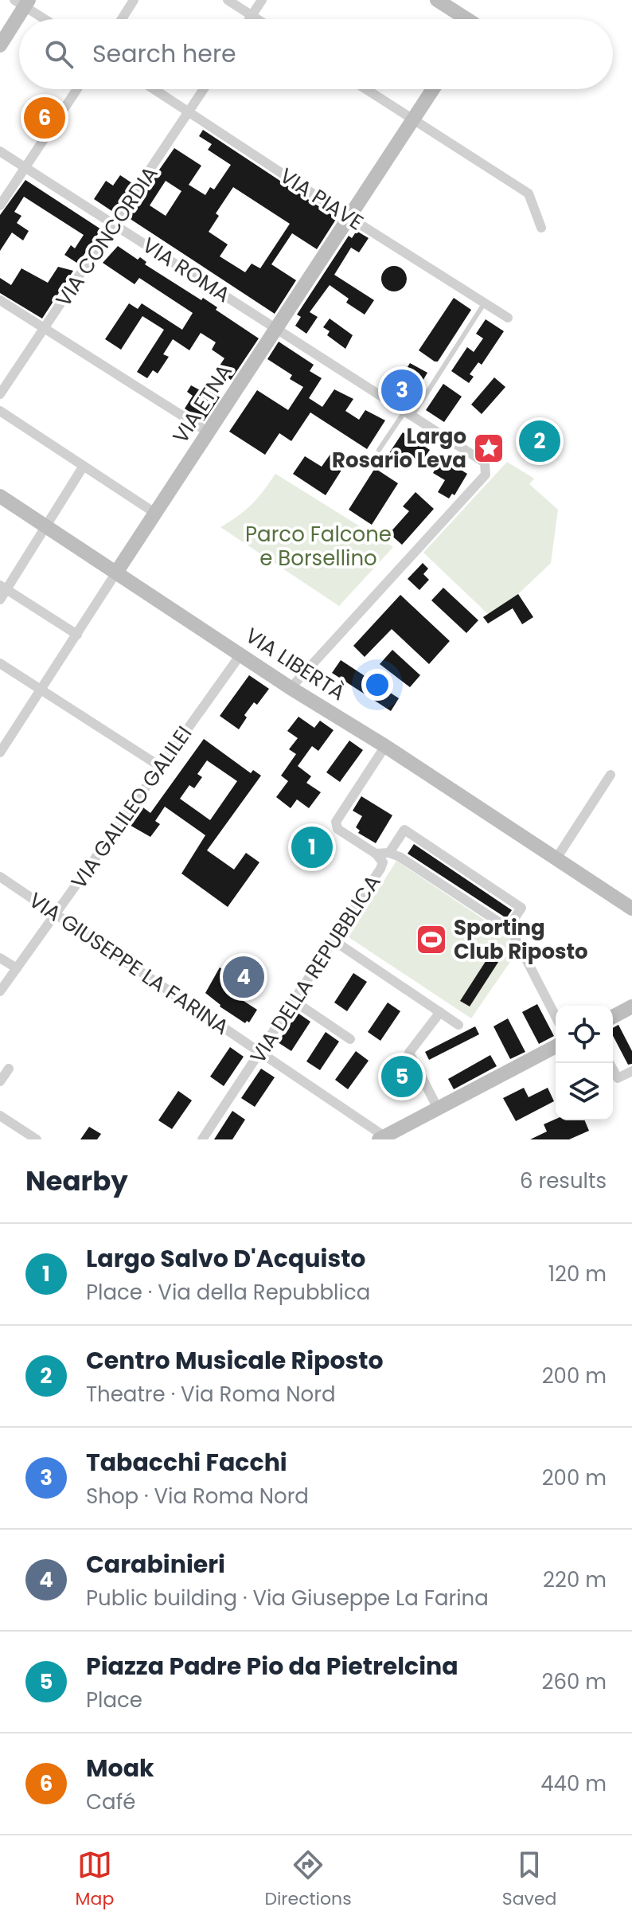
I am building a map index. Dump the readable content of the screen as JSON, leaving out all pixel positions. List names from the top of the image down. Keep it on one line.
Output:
{"streets":{"street":["VIA PIAVE","VIA CONCORDIA","VIA ROMA","VIA ETNA","VIA LIBERTÀ","VIA GALILEO GALILEI","VIA GIUSEPPE LA FARINA","VIA DELLA REPUBBLICA"]},"crossings":[["VIA PIAVE","VIA CONCORDIA"],["VIA PIAVE","VIA ETNA"],["VIA CONCORDIA","VIA ROMA"],["VIA ROMA","VIA ETNA"],["VIA ROMA","VIA LIBERTÀ"],["VIA ETNA","VIA LIBERTÀ"],["VIA LIBERTÀ","VIA GALILEO GALILEI"],["VIA LIBERTÀ","VIA DELLA REPUBBLICA"],["VIA GALILEO GALILEI","VIA GIUSEPPE LA FARINA"],["VIA GIUSEPPE LA FARINA","VIA DELLA REPUBBLICA"]],"parks":["Parco Falcone e Borsellino"],"places":{"place":["Largo Rosario Leva"],"sports":["Sporting Club Riposto"]},"page":{"search":"Search here","pins":["6","3","2","1","4","5"],"heading":["Nearby","6 results"],"list":[{"mark":"1","name":"Largo Salvo D'Acquisto","note":"Place · Via della Repubblica","value":"120 m"},{"mark":"2","name":"Centro Musicale Riposto","note":"Theatre · Via Roma Nord","value":"200 m"},{"mark":"3","name":"Tabacchi Facchi","note":"Shop · Via Roma Nord","value":"200 m"},{"mark":"4","name":"Carabinieri","note":"Public building · Via Giuseppe La Farina","value":"220 m"},{"mark":"5","name":"Piazza Padre Pio da Pietrelcina","note":"Place","value":"260 m"},{"mark":"6","name":"Moak","note":"Café","value":"440 m"}],"nav":["Map","Directions","Saved"]}}
